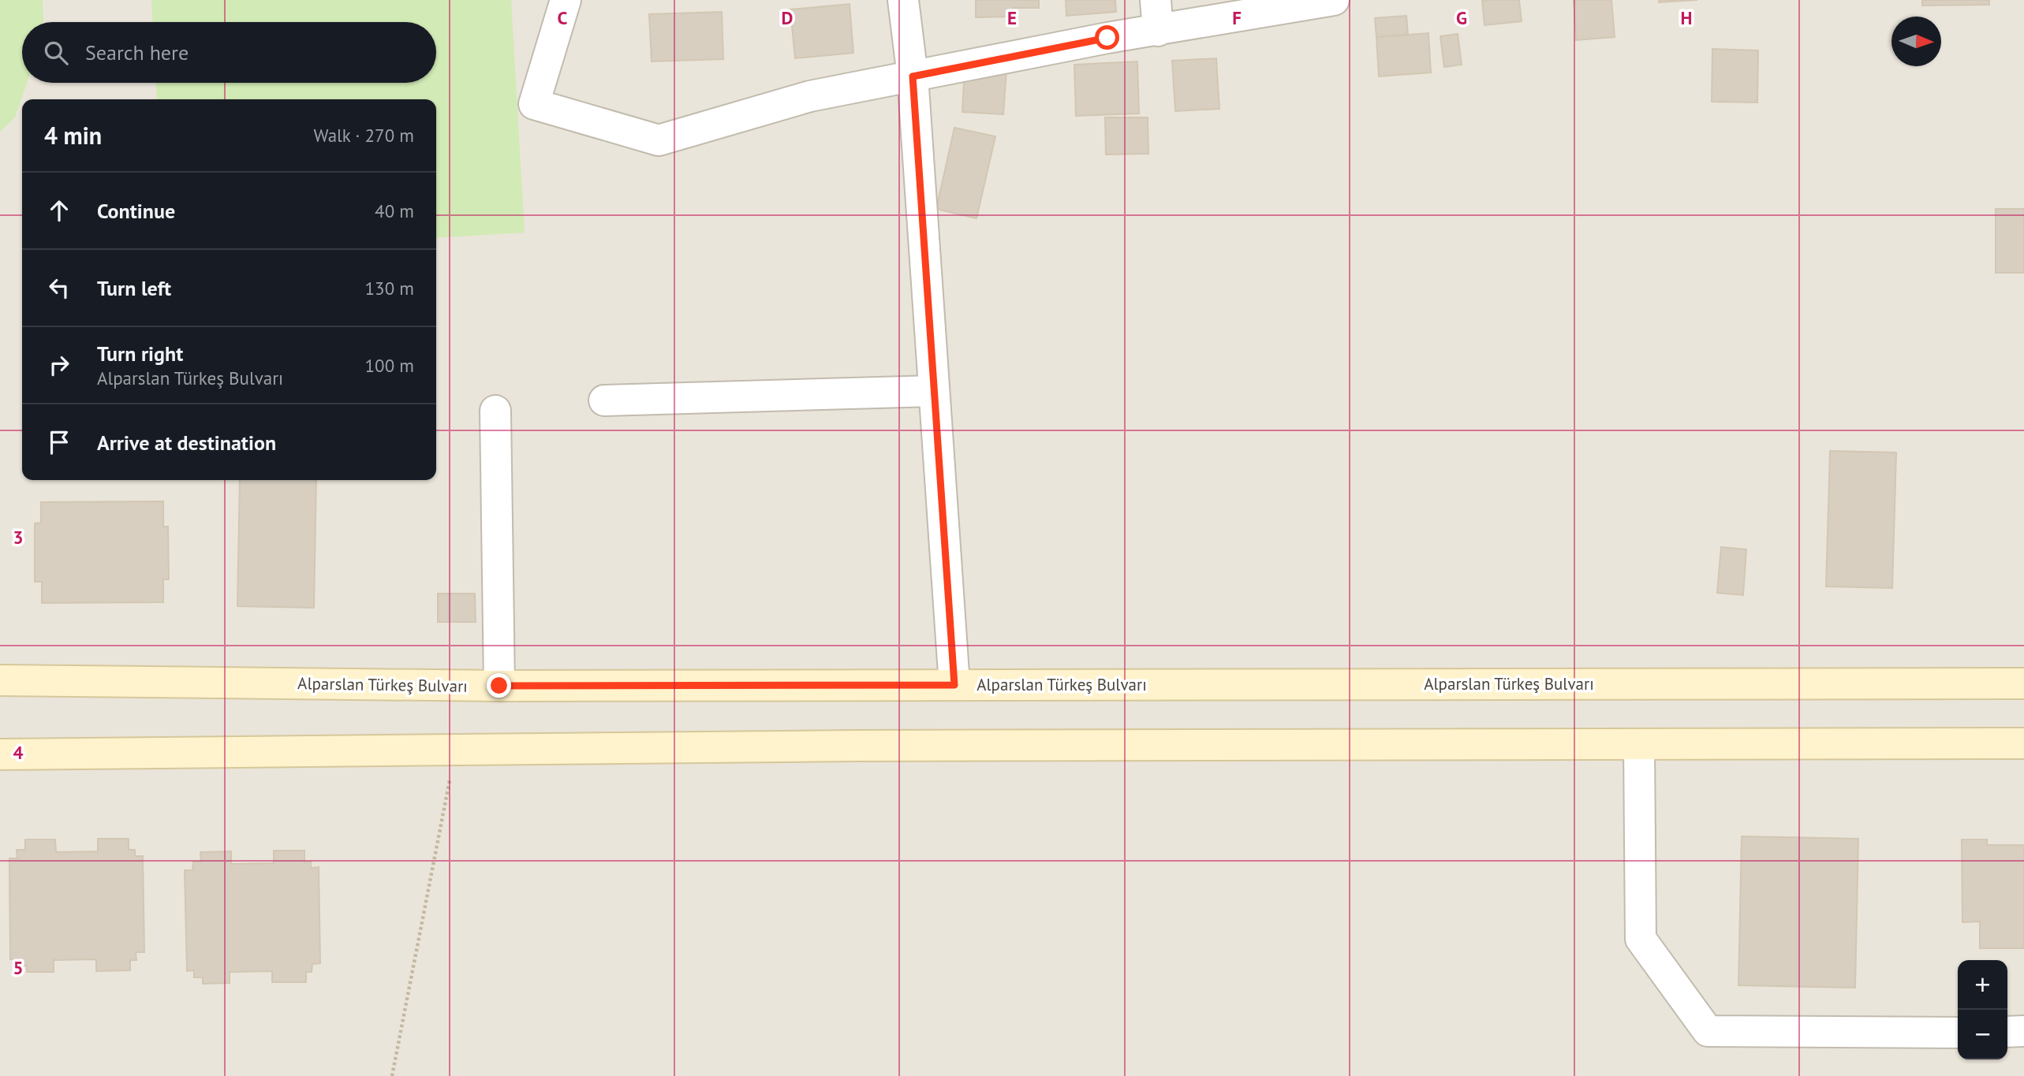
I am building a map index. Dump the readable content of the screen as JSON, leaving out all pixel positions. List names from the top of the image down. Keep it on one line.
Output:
{"streets":{"main road":["Alparslan Türkeş Bulvarı"]},"north":"right","page":{"search":"Search here","heading":["4 min","Walk · 270 m"],"list":[["Continue","40 m"],["Turn left","130 m"],["Turn right","Alparslan Türkeş Bulvarı","100 m"],"Arrive at destination"],"map_buttons":["+","−"]},"grid":{"columns":["C","D","E","F","G","H"],"rows":["3","4","5"]}}
